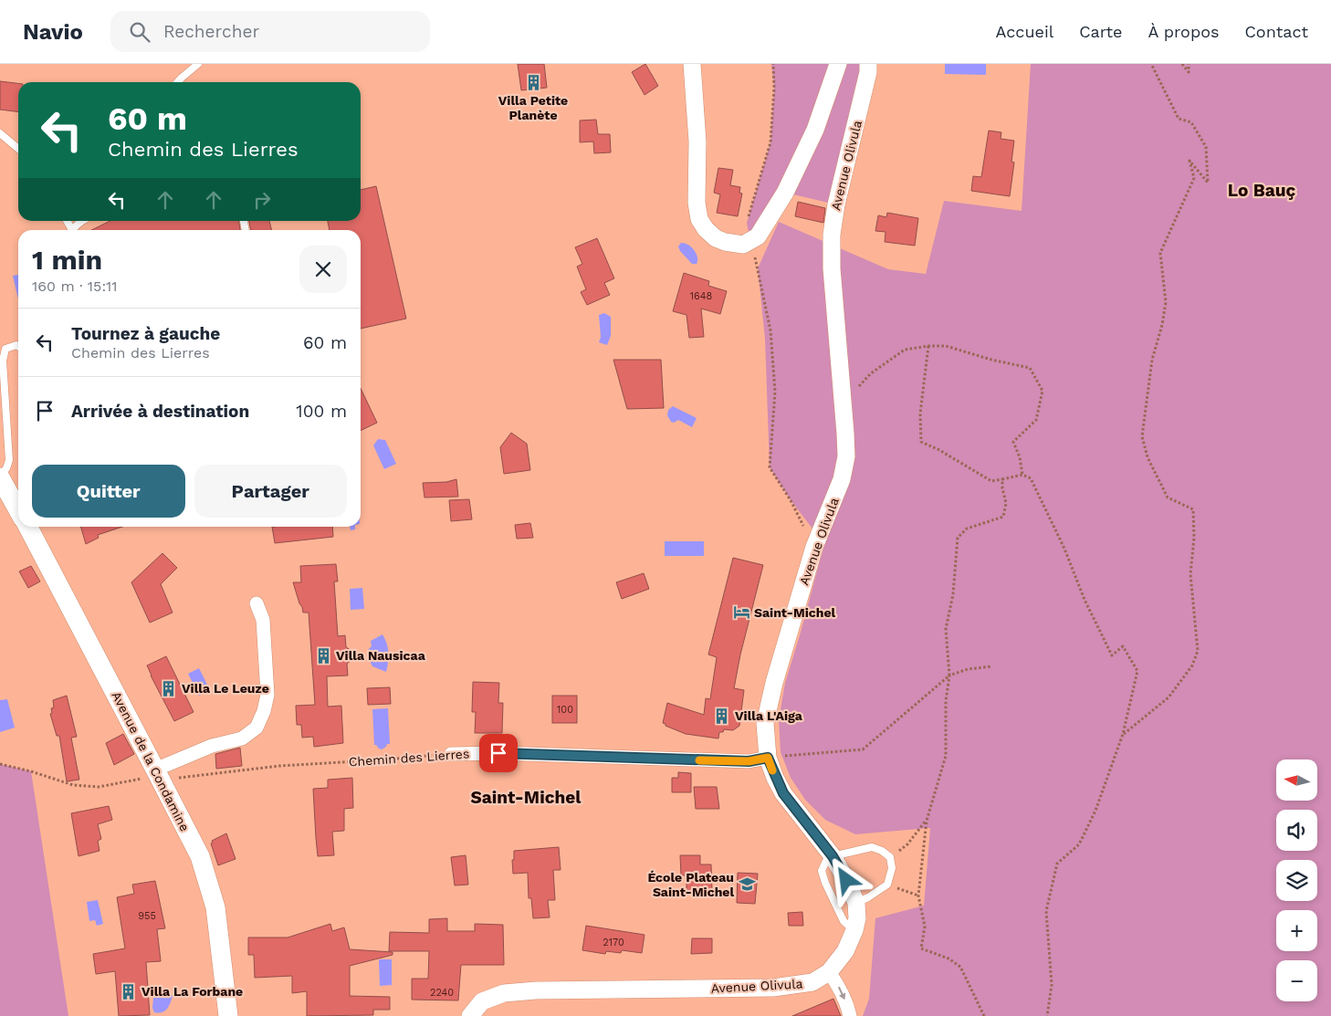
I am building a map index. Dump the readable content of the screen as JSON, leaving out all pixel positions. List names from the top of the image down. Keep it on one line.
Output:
{"streets":{"main road":["Avenue de la Condamine"],"street":["Avenue Olivula","Chemin des Lierres"]},"crossings":[["Avenue Olivula","Chemin des Lierres"],["Chemin des Lierres","Avenue de la Condamine"]],"districts":["Lo Bauç","Saint-Michel"],"places":{"building":["Villa Petite Planète","Villa Nausicaa","Villa Le Leuze","Villa L'Aiga","Villa La Forbane"],"hotel":["Saint-Michel"],"school or university":["École Plateau Saint-Michel"]},"house_numbers":["1648","100","955","2170","2240"],"north":"left","page":{"header":"Navio","search":"Rechercher","nav":["Accueil","Carte","À propos","Contact"],"turn":["60 m","Chemin des Lierres"],"heading":["1 min","160 m · 15:11"],"list":[{"name":"Tournez à gauche","note":"Chemin des Lierres","value":"60 m"},{"name":"Arrivée à destination","value":"100 m"}],"buttons":["Quitter","Partager"],"map_buttons":["+","−"]}}
